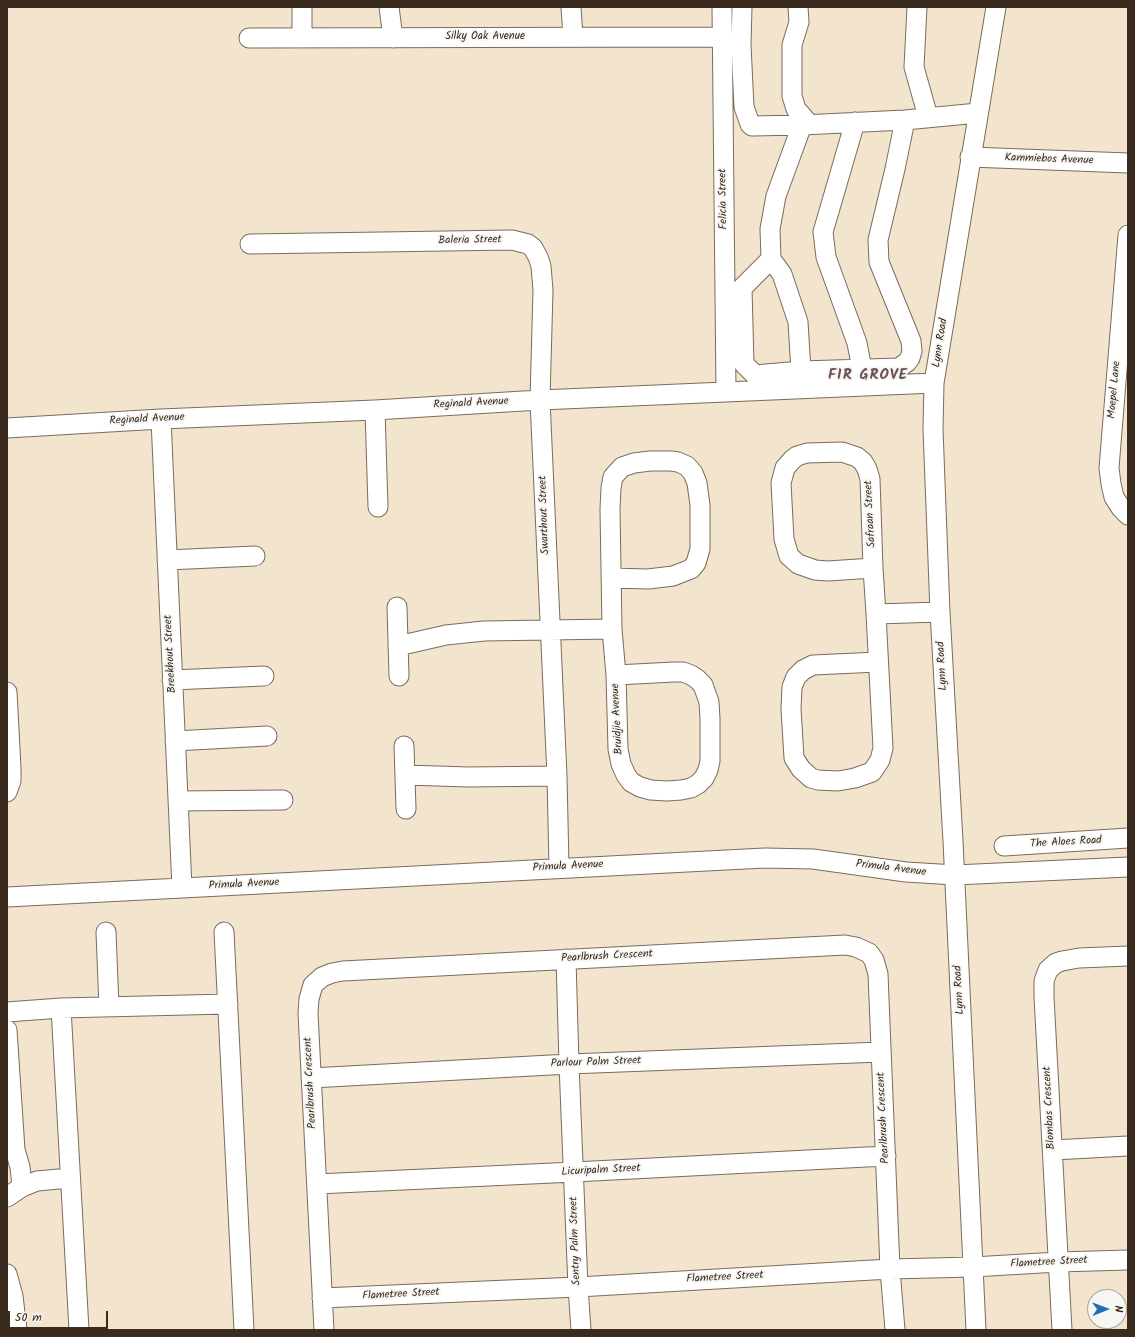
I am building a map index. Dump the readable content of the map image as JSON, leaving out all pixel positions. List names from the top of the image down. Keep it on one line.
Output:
{"streets":{"street":["Silky Oak Avenue","Kammiebos Avenue","Felicia Street","Baleria Street","Lynn Road","Moepel Lane","Reginald Avenue","Safraan Street","Swarthout Street","Breekhout Street","Bruidjie Avenue","The Aloes Road","Primula Avenue","Pearlbrush Crescent","Parlour Palm Street","Blombas Crescent","Licuripalm Street","Sentry Palm Street","Flametree Street"]},"crossings":[["Silky Oak Avenue","Felicia Street"],["Kammiebos Avenue","Lynn Road"],["Felicia Street","Reginald Avenue"],["Baleria Street","Reginald Avenue"],["Baleria Street","Swarthout Street"],["Lynn Road","Reginald Avenue"],["Lynn Road","Primula Avenue"],["Lynn Road","Flametree Street"],["Reginald Avenue","Swarthout Street"],["Reginald Avenue","Breekhout Street"],["Swarthout Street","Primula Avenue"],["Breekhout Street","Primula Avenue"],["Pearlbrush Crescent","Parlour Palm Street"],["Pearlbrush Crescent","Licuripalm Street"],["Pearlbrush Crescent","Sentry Palm Street"],["Pearlbrush Crescent","Flametree Street"],["Parlour Palm Street","Sentry Palm Street"],["Blombas Crescent","Flametree Street"],["Licuripalm Street","Sentry Palm Street"],["Sentry Palm Street","Flametree Street"]],"districts":["FIR GROVE"],"scale_bar":"50 m","north":"right"}
